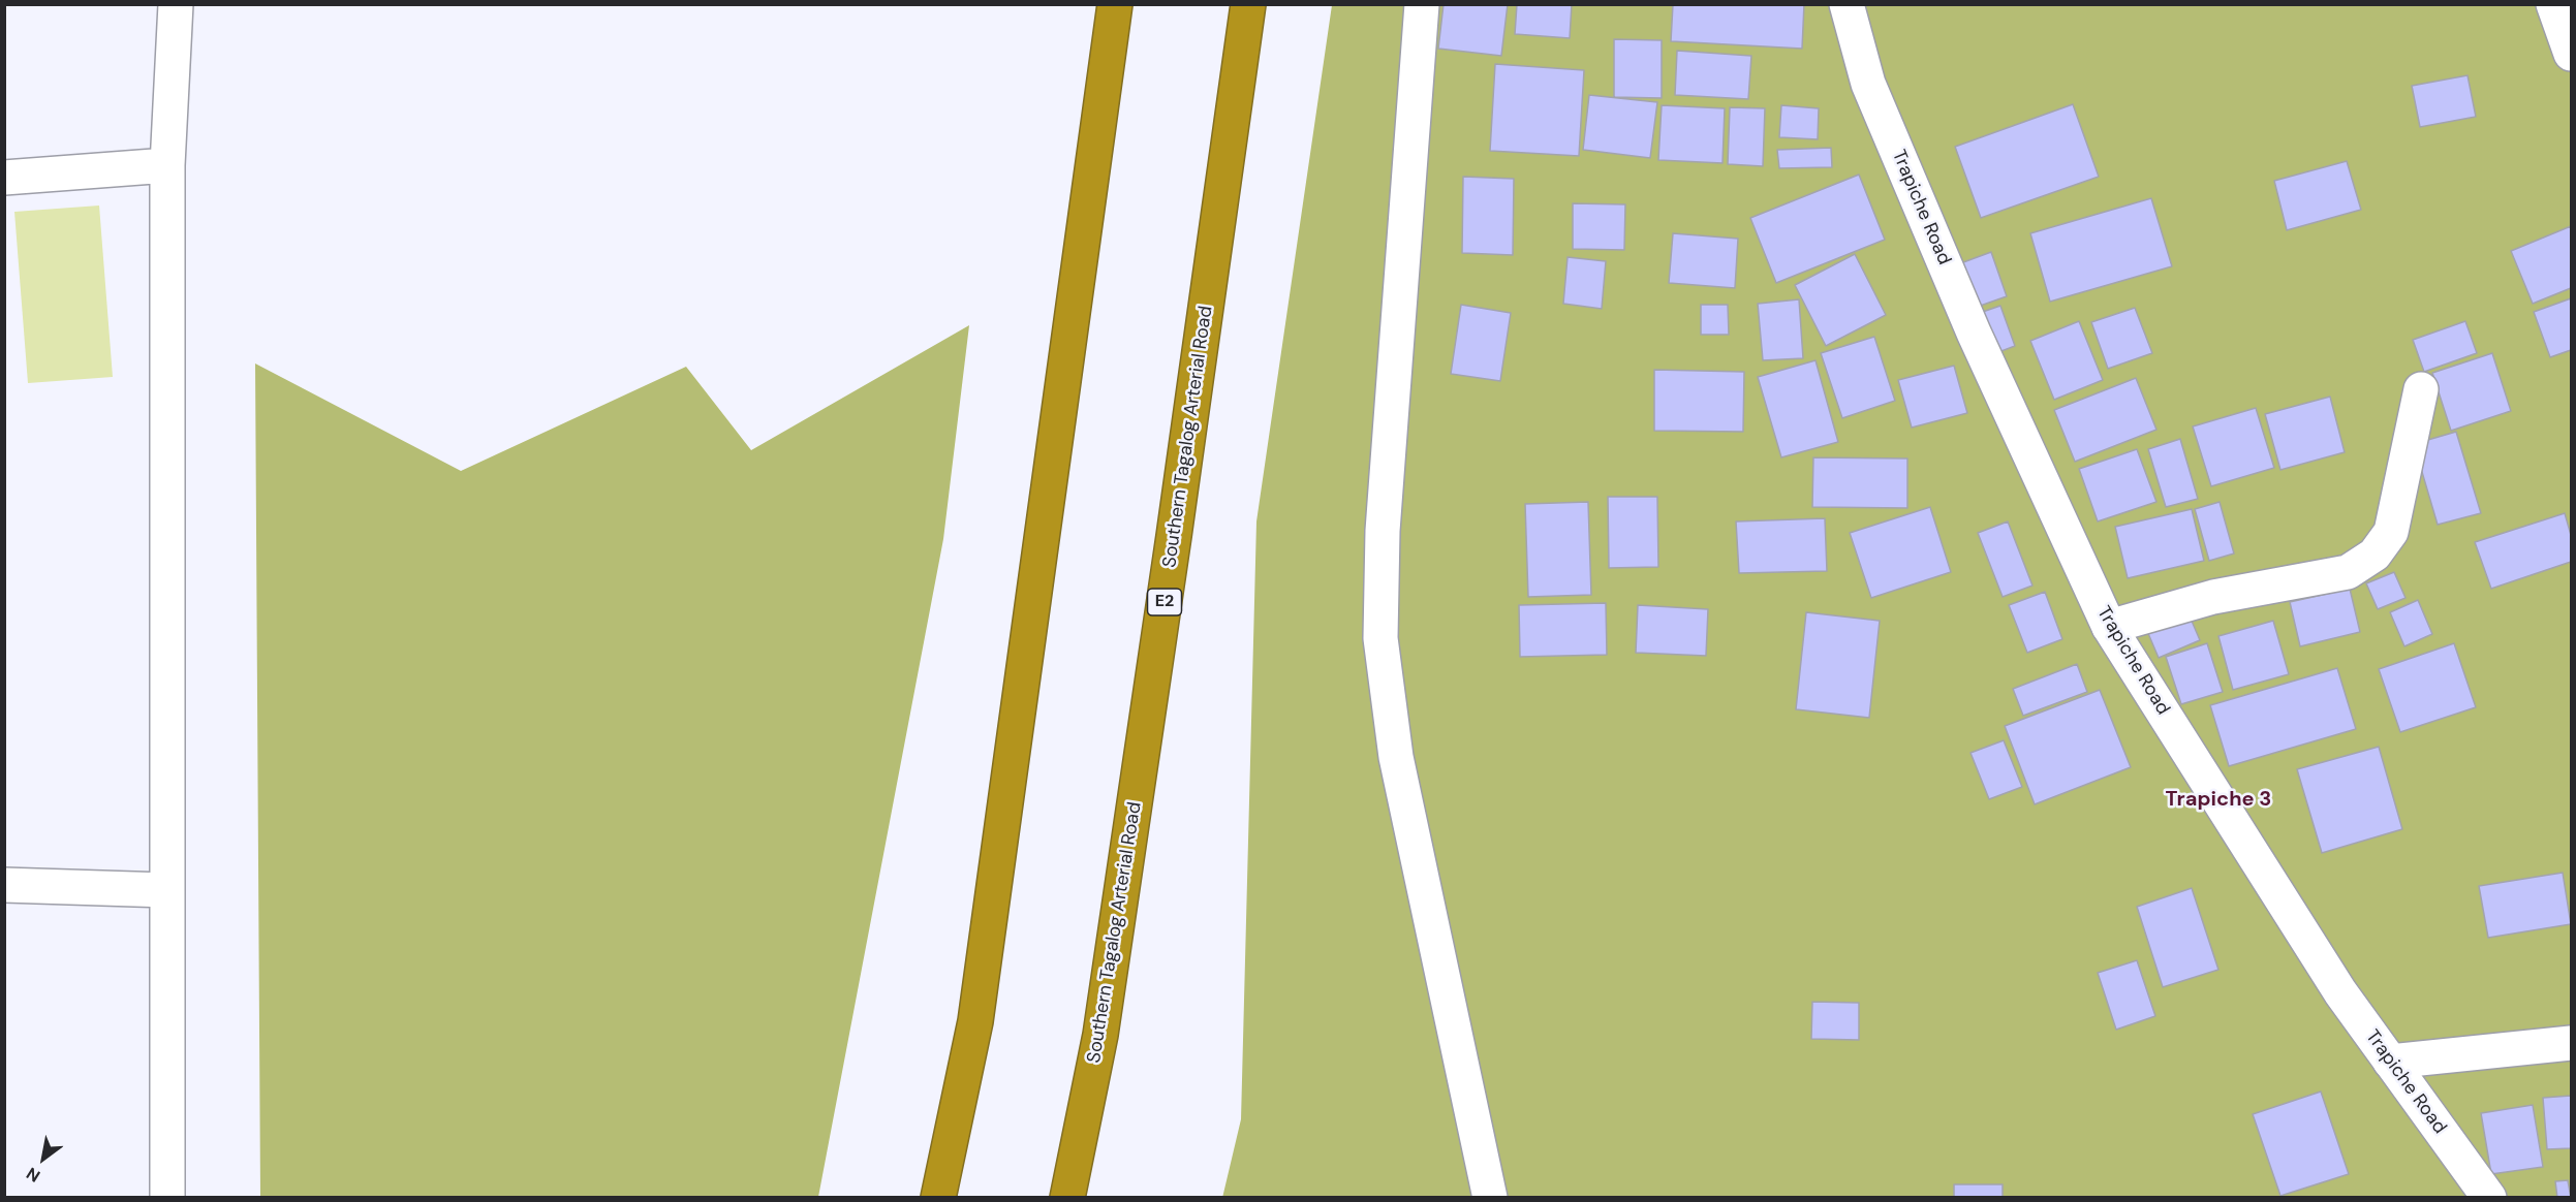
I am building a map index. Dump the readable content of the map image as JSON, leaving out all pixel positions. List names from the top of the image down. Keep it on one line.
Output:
{"streets":{"highway":["Southern Tagalog Arterial Road","E2"],"street":["Trapiche Road"]},"districts":["Trapiche 3"],"north":"bottom left"}
